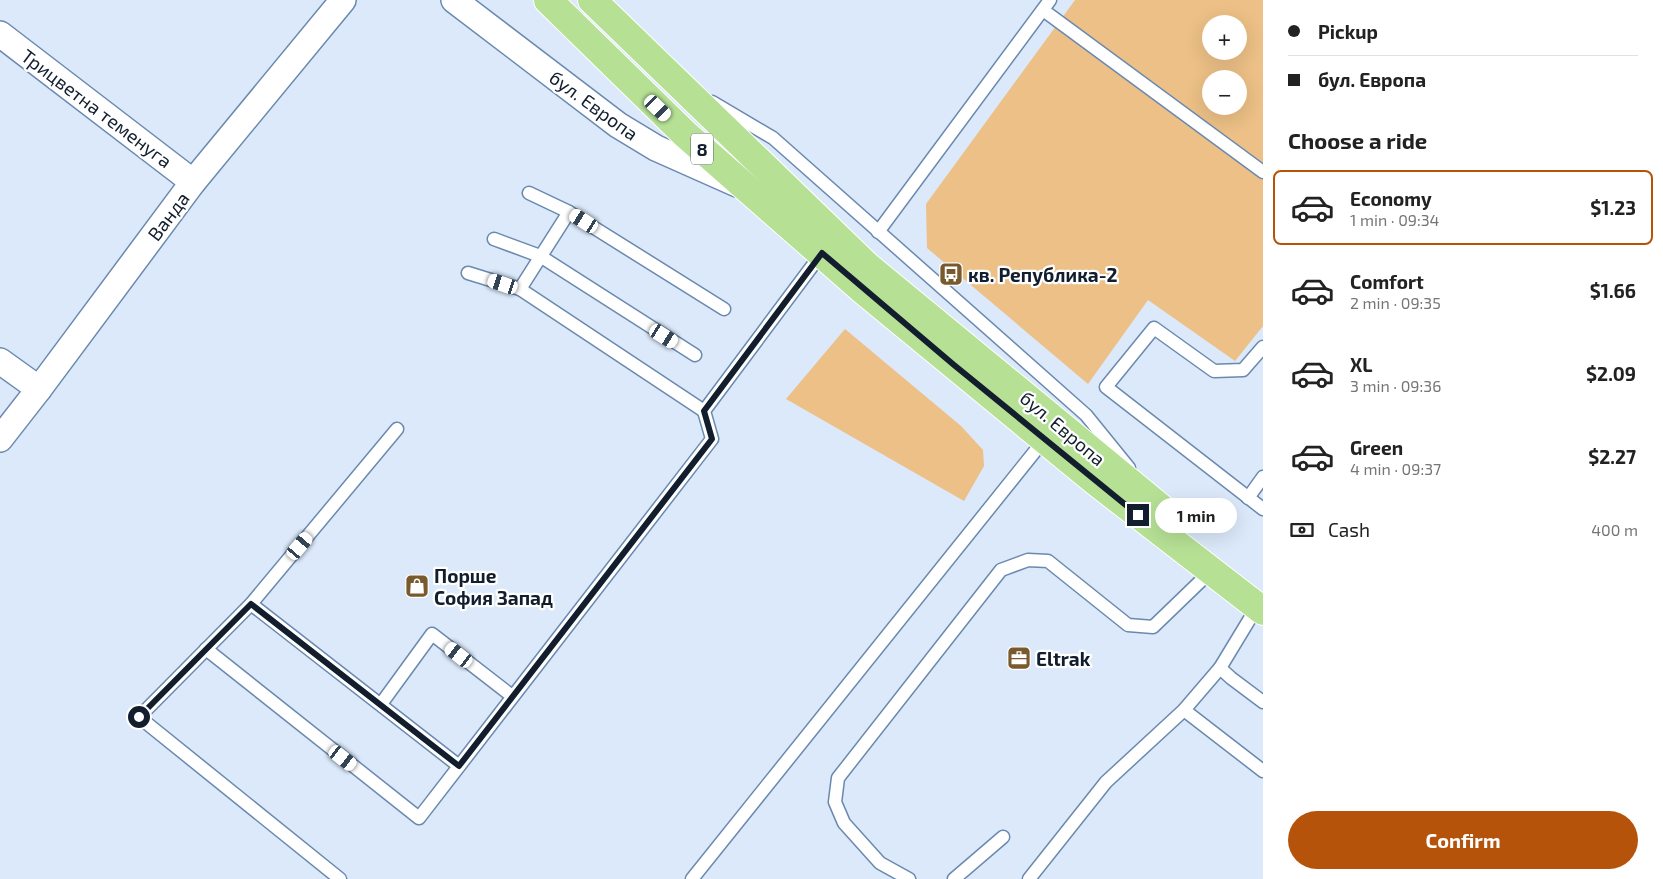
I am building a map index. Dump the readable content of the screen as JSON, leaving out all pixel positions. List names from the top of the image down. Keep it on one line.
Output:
{"streets":{"main road":["бул. Европа","8"],"street":["Трицветна теменуга","Ванда"]},"crossings":[["бул. Европа","8"],["Трицветна теменуга","Ванда"]],"places":{"bus stop":["кв. Република-2"],"shop":["Порше София Запад"],"office":["Eltrak"]},"page":{"banner":["Pickup","бул. Европа"],"map_buttons":["+","−"],"heading":"Choose a ride","list":[{"name":"Economy","note":"1 min · 09:34","value":"$1.23"},{"name":"Comfort","note":"2 min · 09:35","value":"$1.66"},{"name":"XL","note":"3 min · 09:36","value":"$2.09"},{"name":"Green","note":"4 min · 09:37","value":"$2.27"}],"bubble":"1 min","pay":["Cash","400 m"],"buttons":"Confirm"}}
